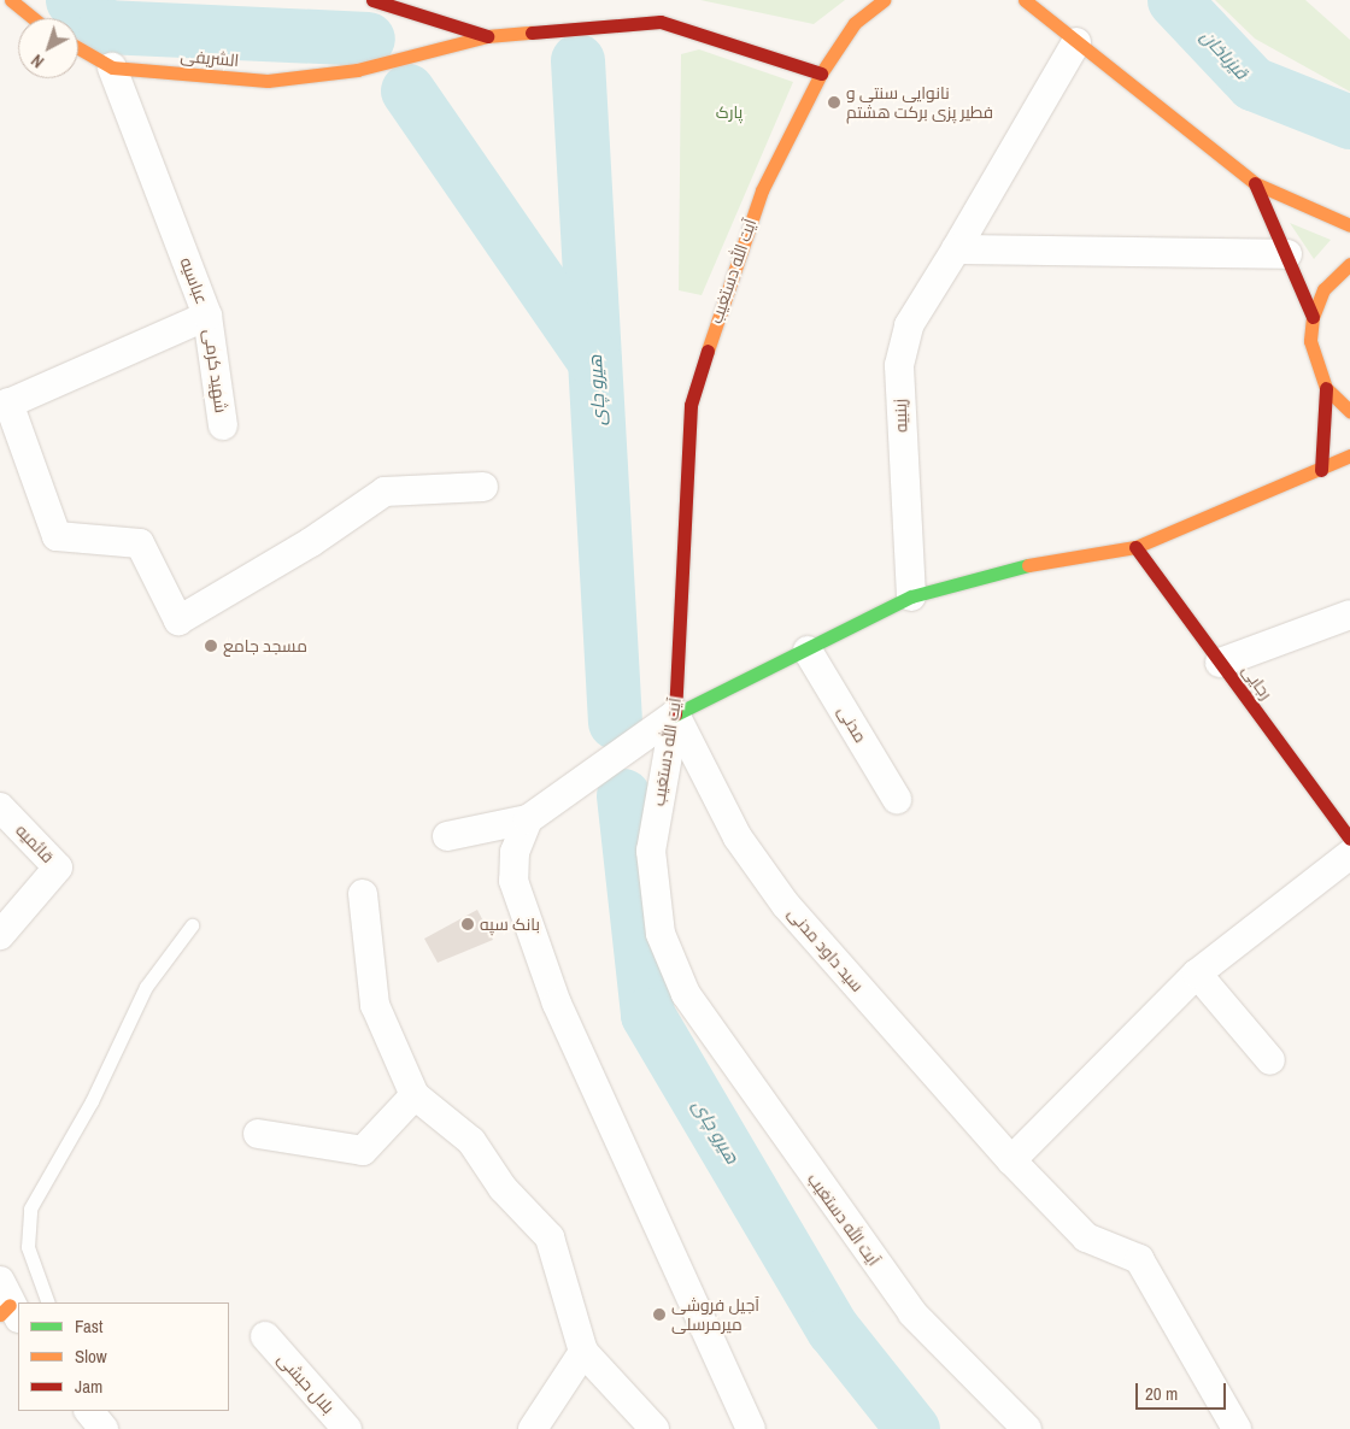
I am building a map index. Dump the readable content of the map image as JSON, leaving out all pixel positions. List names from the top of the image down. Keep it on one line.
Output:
{"streets":{"main road":["الشریفی","آیت الله دستغیب","رجایی"],"street":["عباسیه","شهید کرمی","زینبیه","مدنی","قائمیه","سید داود مدنی","بلال حبشی"]},"crossings":[["الشریفی","عباسیه"],["آیت الله دستغیب","سید داود مدنی"],["عباسیه","شهید کرمی"]],"water":["قیزباخان","هیرو چای"],"parks":["پارک"],"places":["نانوایی سنتی و فطیر پزی برکت هشتم","مسجد جامع","بانک سپه","آجیل فروشی میرمرسلی"],"legend":["Fast","Slow","Jam"],"scale_bar":"20 m","north":"bottom left"}
